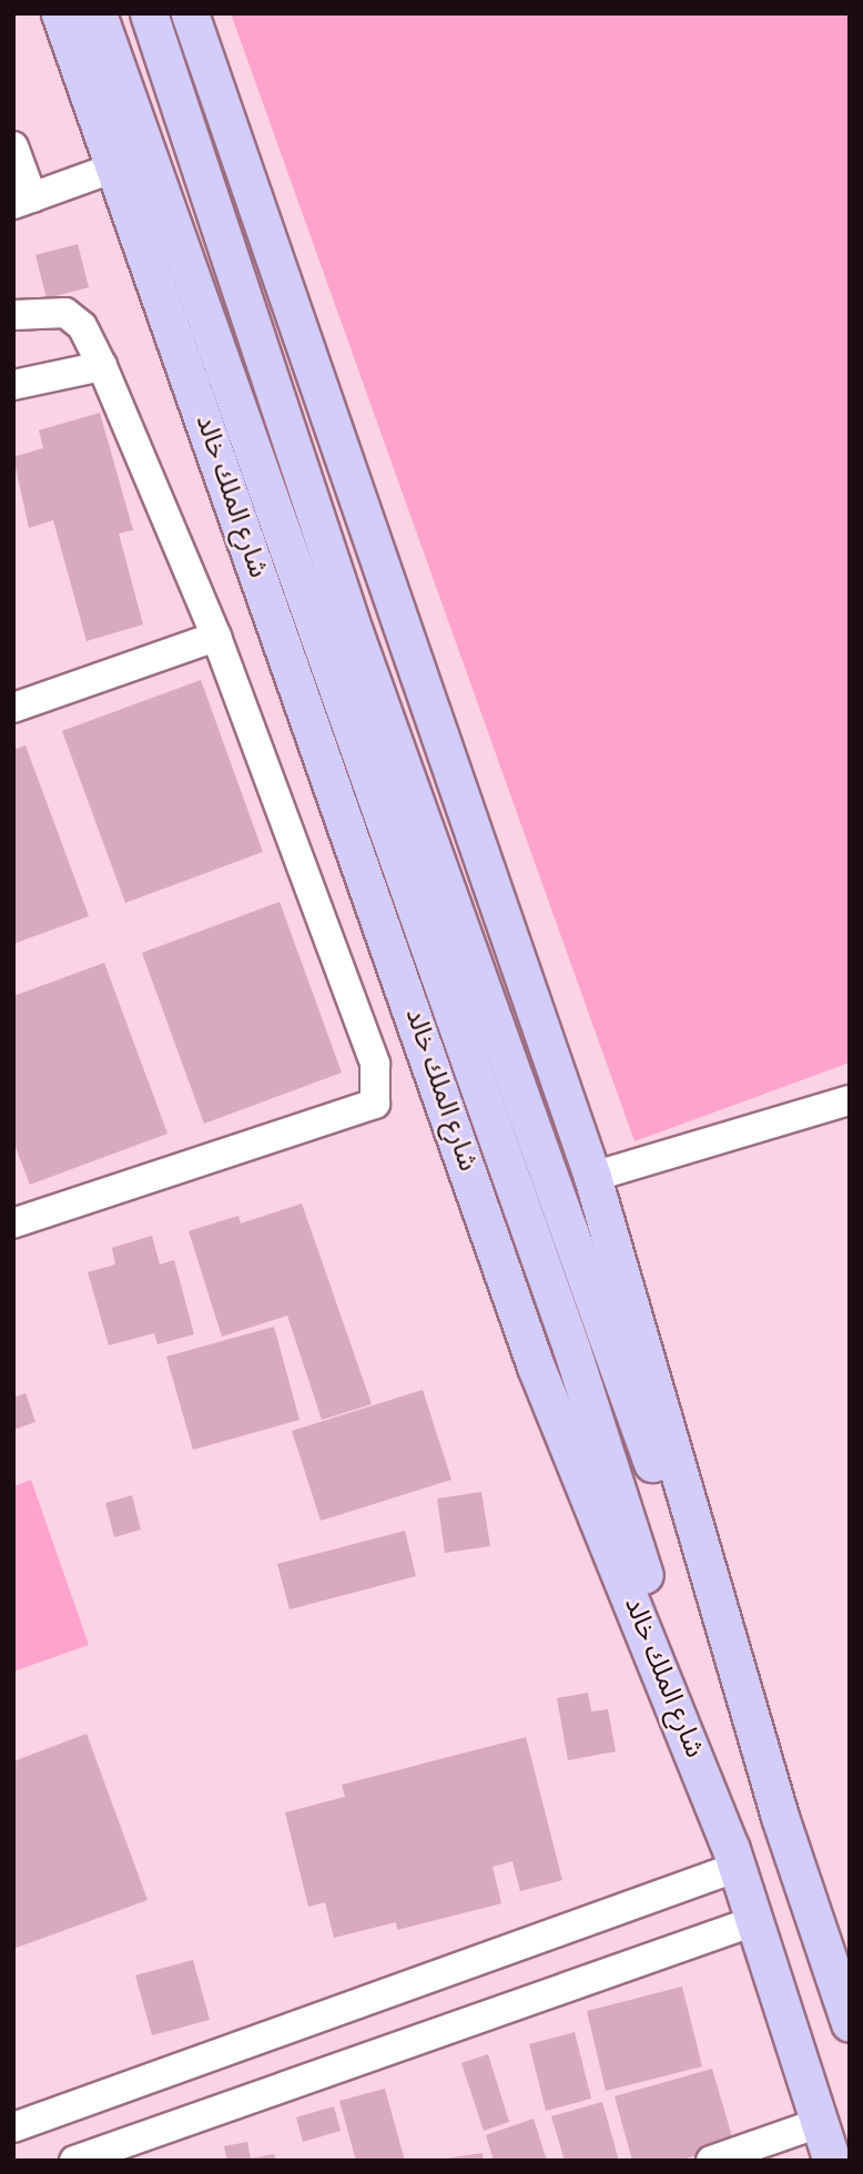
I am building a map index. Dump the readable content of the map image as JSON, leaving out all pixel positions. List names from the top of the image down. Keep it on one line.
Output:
{"streets":{"main road":["شارع الملك خالد"]}}
